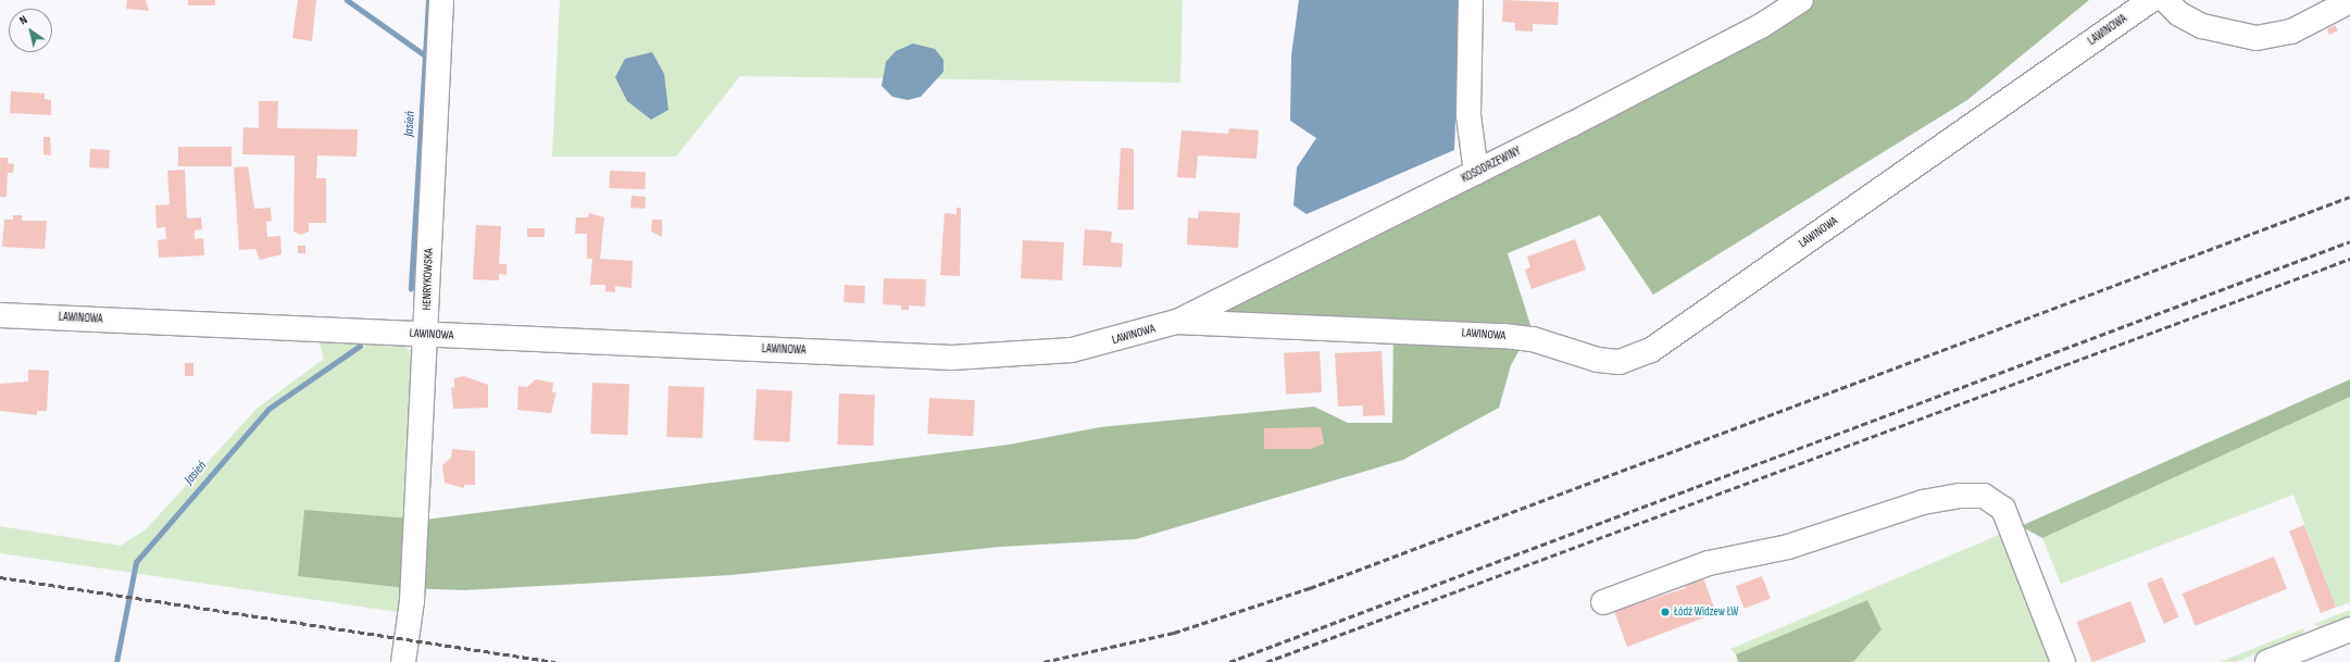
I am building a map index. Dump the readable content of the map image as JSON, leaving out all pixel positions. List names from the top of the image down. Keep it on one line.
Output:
{"streets":{"street":["LAWINOWA","KOSODRZEWINY","HENRYKOWSKA"]},"crossings":[["LAWINOWA","KOSODRZEWINY"],["LAWINOWA","HENRYKOWSKA"]],"water":["Jasień"],"places":["Łódź Widzew ŁW"],"north":"top left"}
